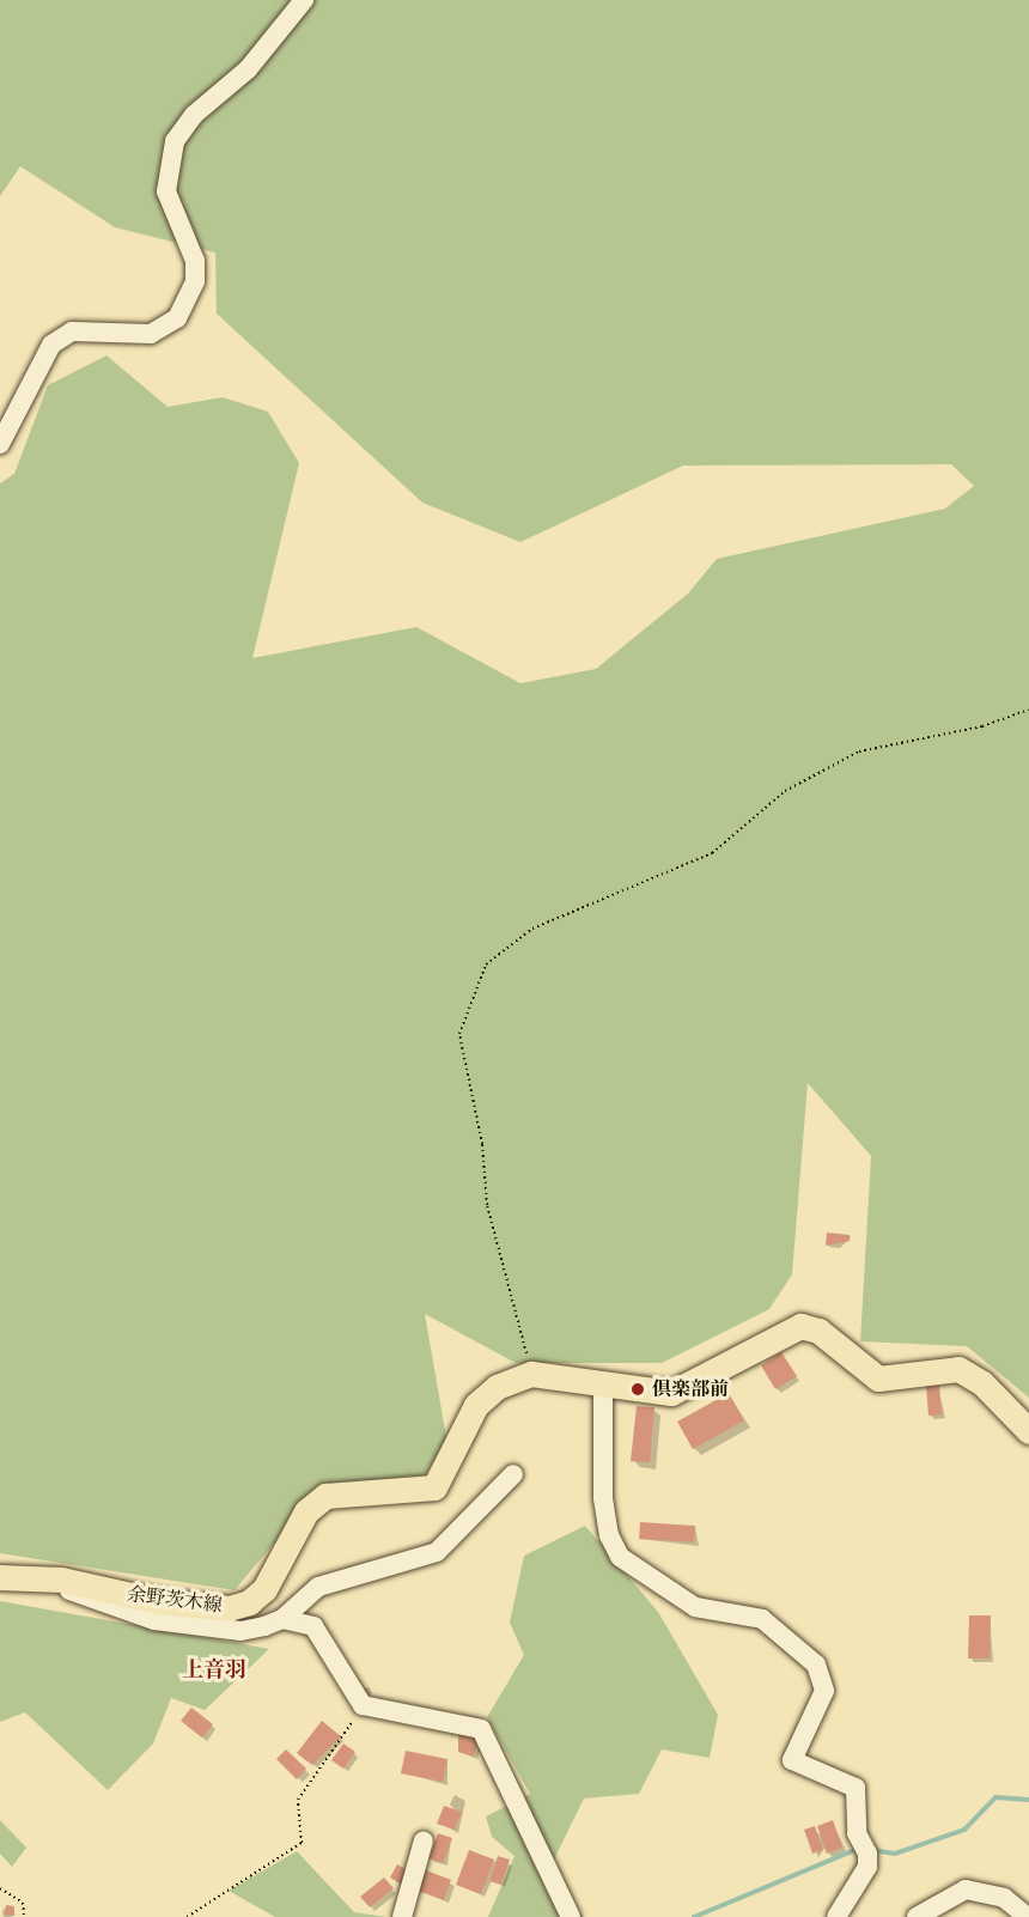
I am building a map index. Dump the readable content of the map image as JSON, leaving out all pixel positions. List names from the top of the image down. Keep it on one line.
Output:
{"streets":{"main road":["余野茨木線"]},"districts":["上音羽"],"places":["倶楽部前"]}
